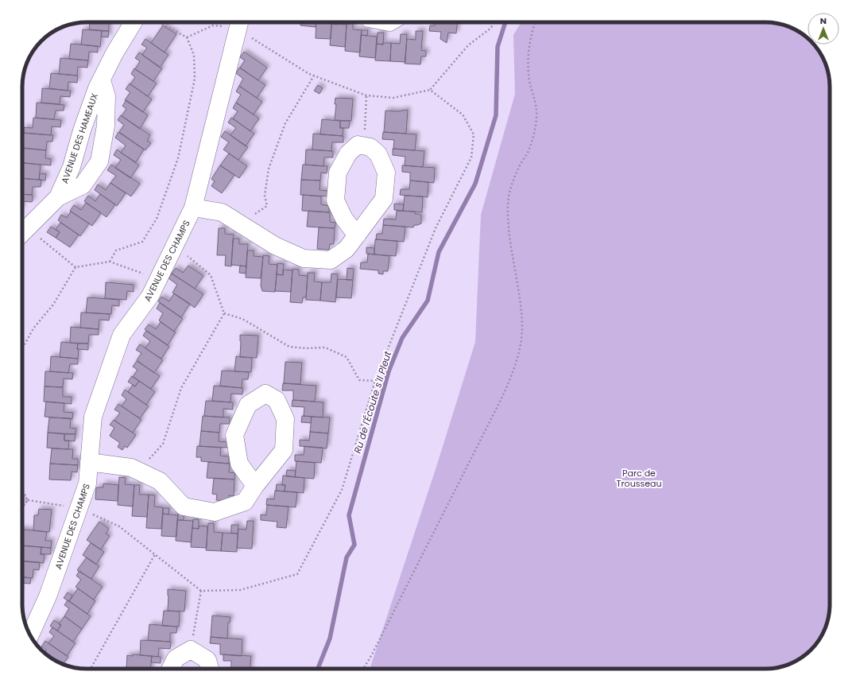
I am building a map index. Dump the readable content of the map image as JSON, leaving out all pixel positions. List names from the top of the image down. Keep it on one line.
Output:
{"streets":{"street":["AVENUE DES HAMEAUX","AVENUE DES CHAMPS"]},"water":["Ru de l'Écoute s'Il Pleut"],"parks":["Parc de Trousseau"],"north":"top"}
